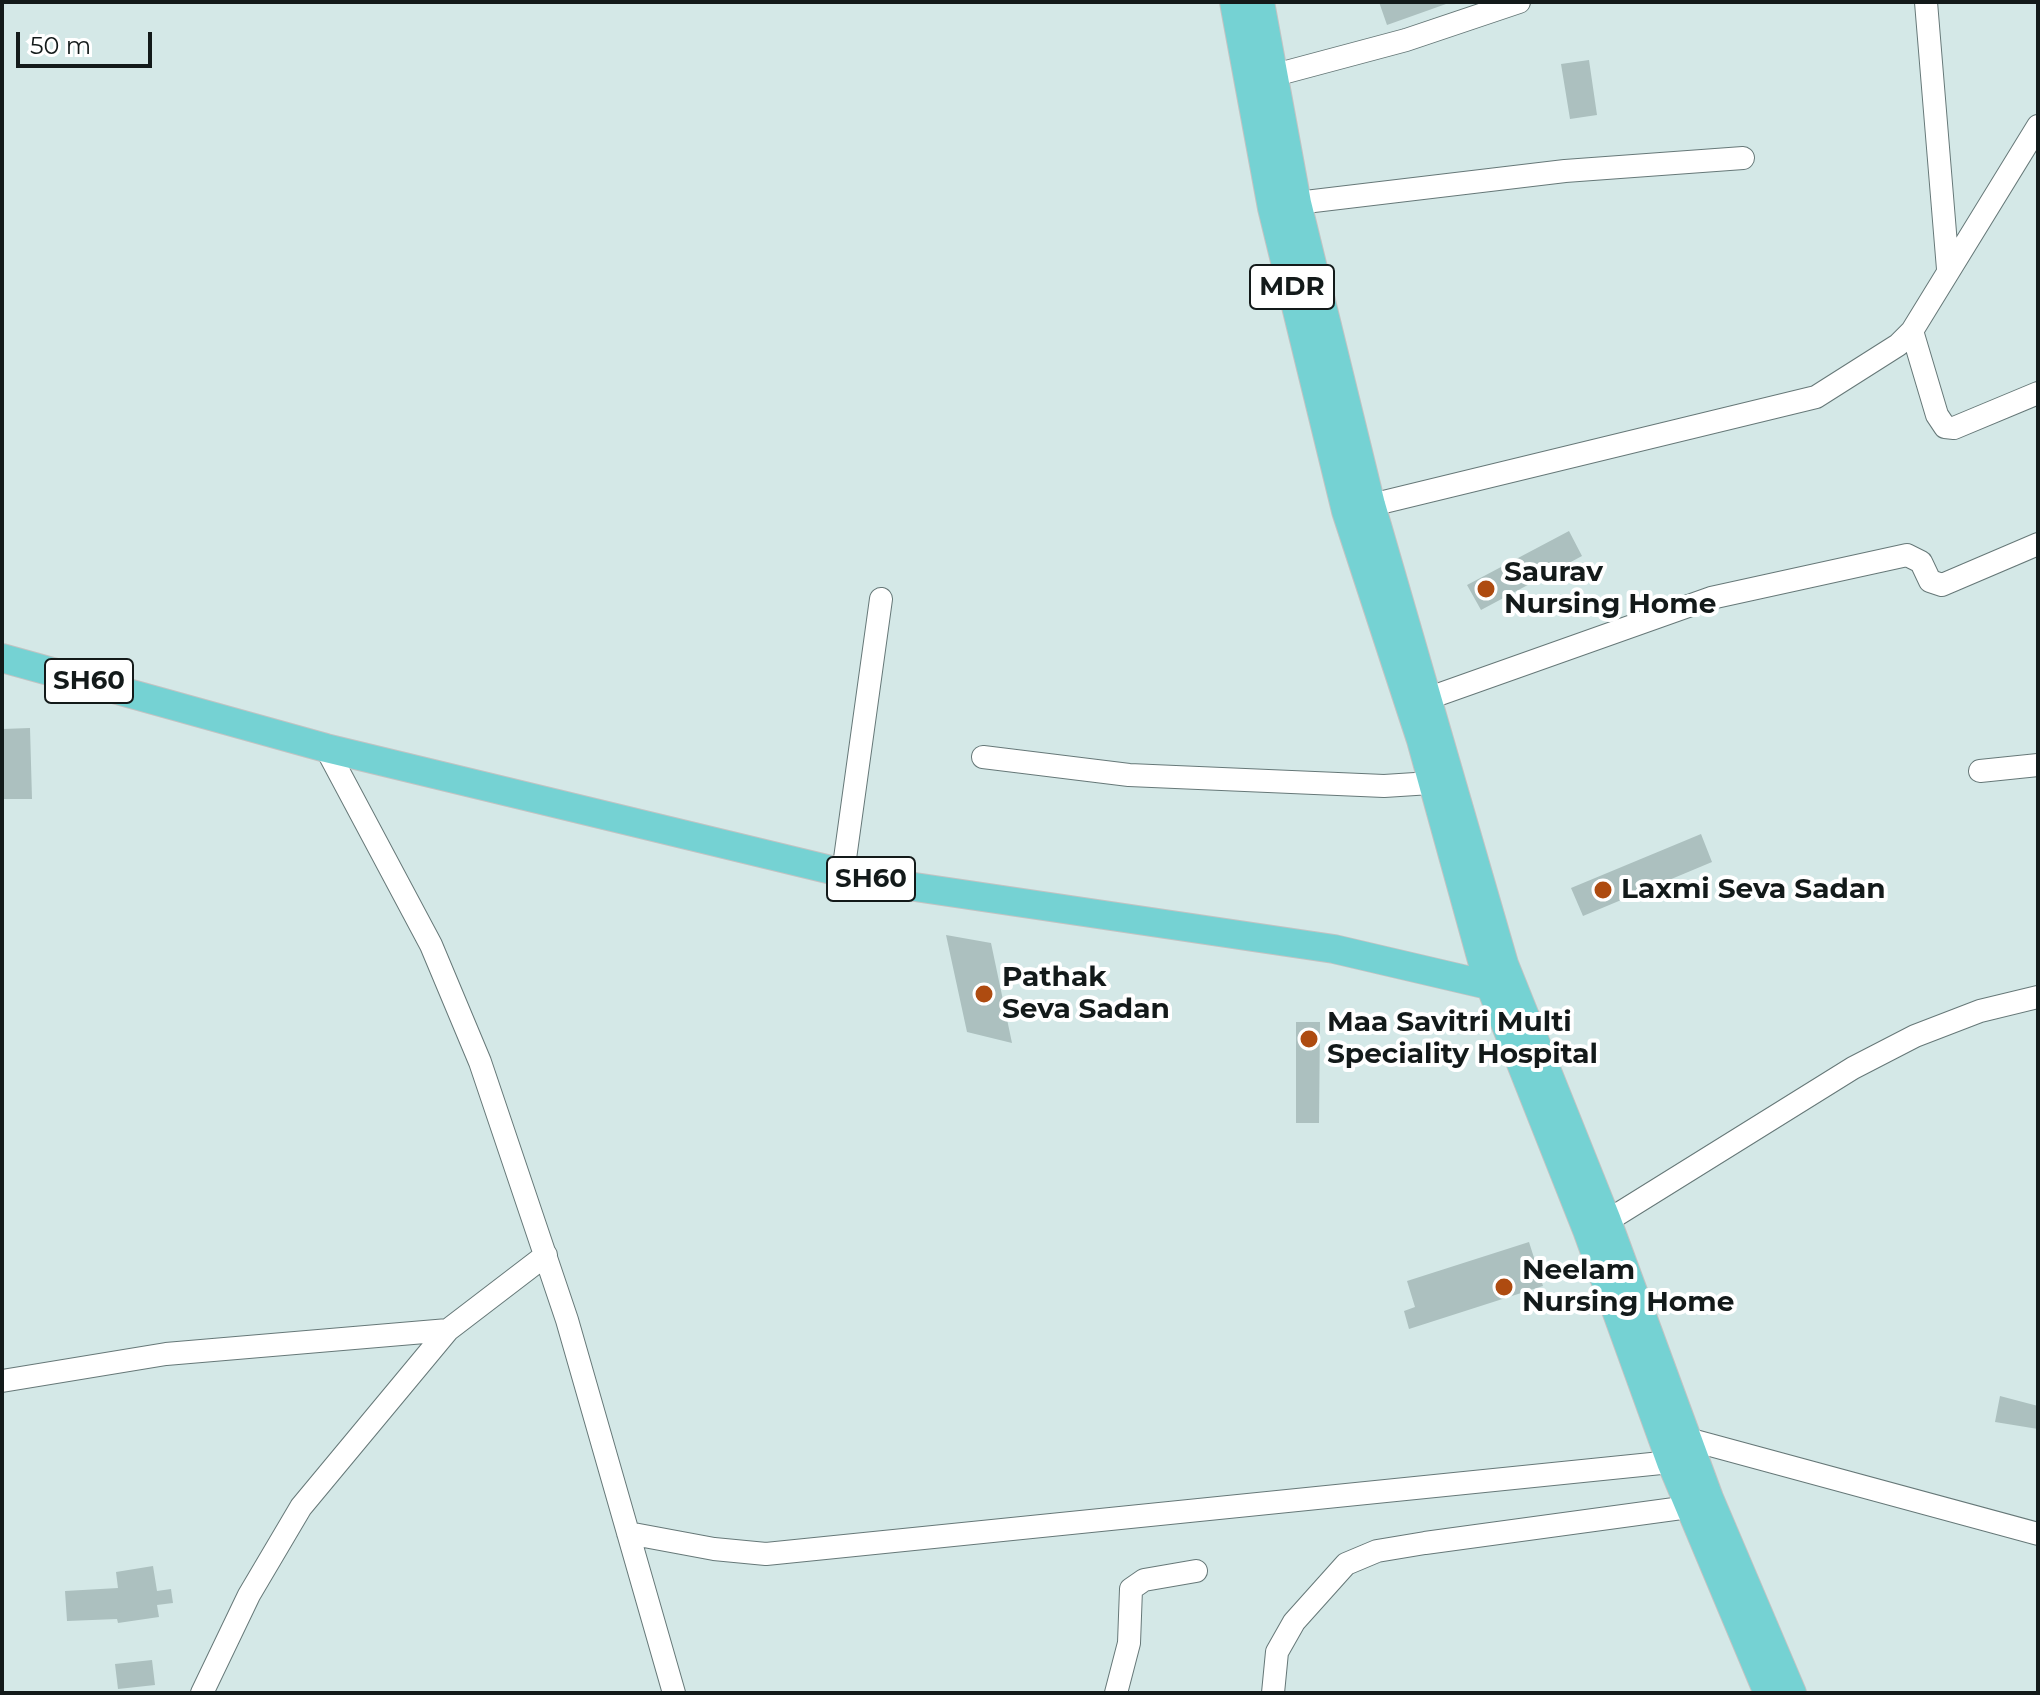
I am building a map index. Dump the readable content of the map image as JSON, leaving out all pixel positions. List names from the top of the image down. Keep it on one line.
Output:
{"streets":{"main road":["MDR","SH60"]},"crossings":[["MDR","SH60"]],"places":["Saurav Nursing Home","Laxmi Seva Sadan","Pathak Seva Sadan","Maa Savitri Multi Speciality Hospital","Neelam Nursing Home"],"scale_bar":"50 m"}
